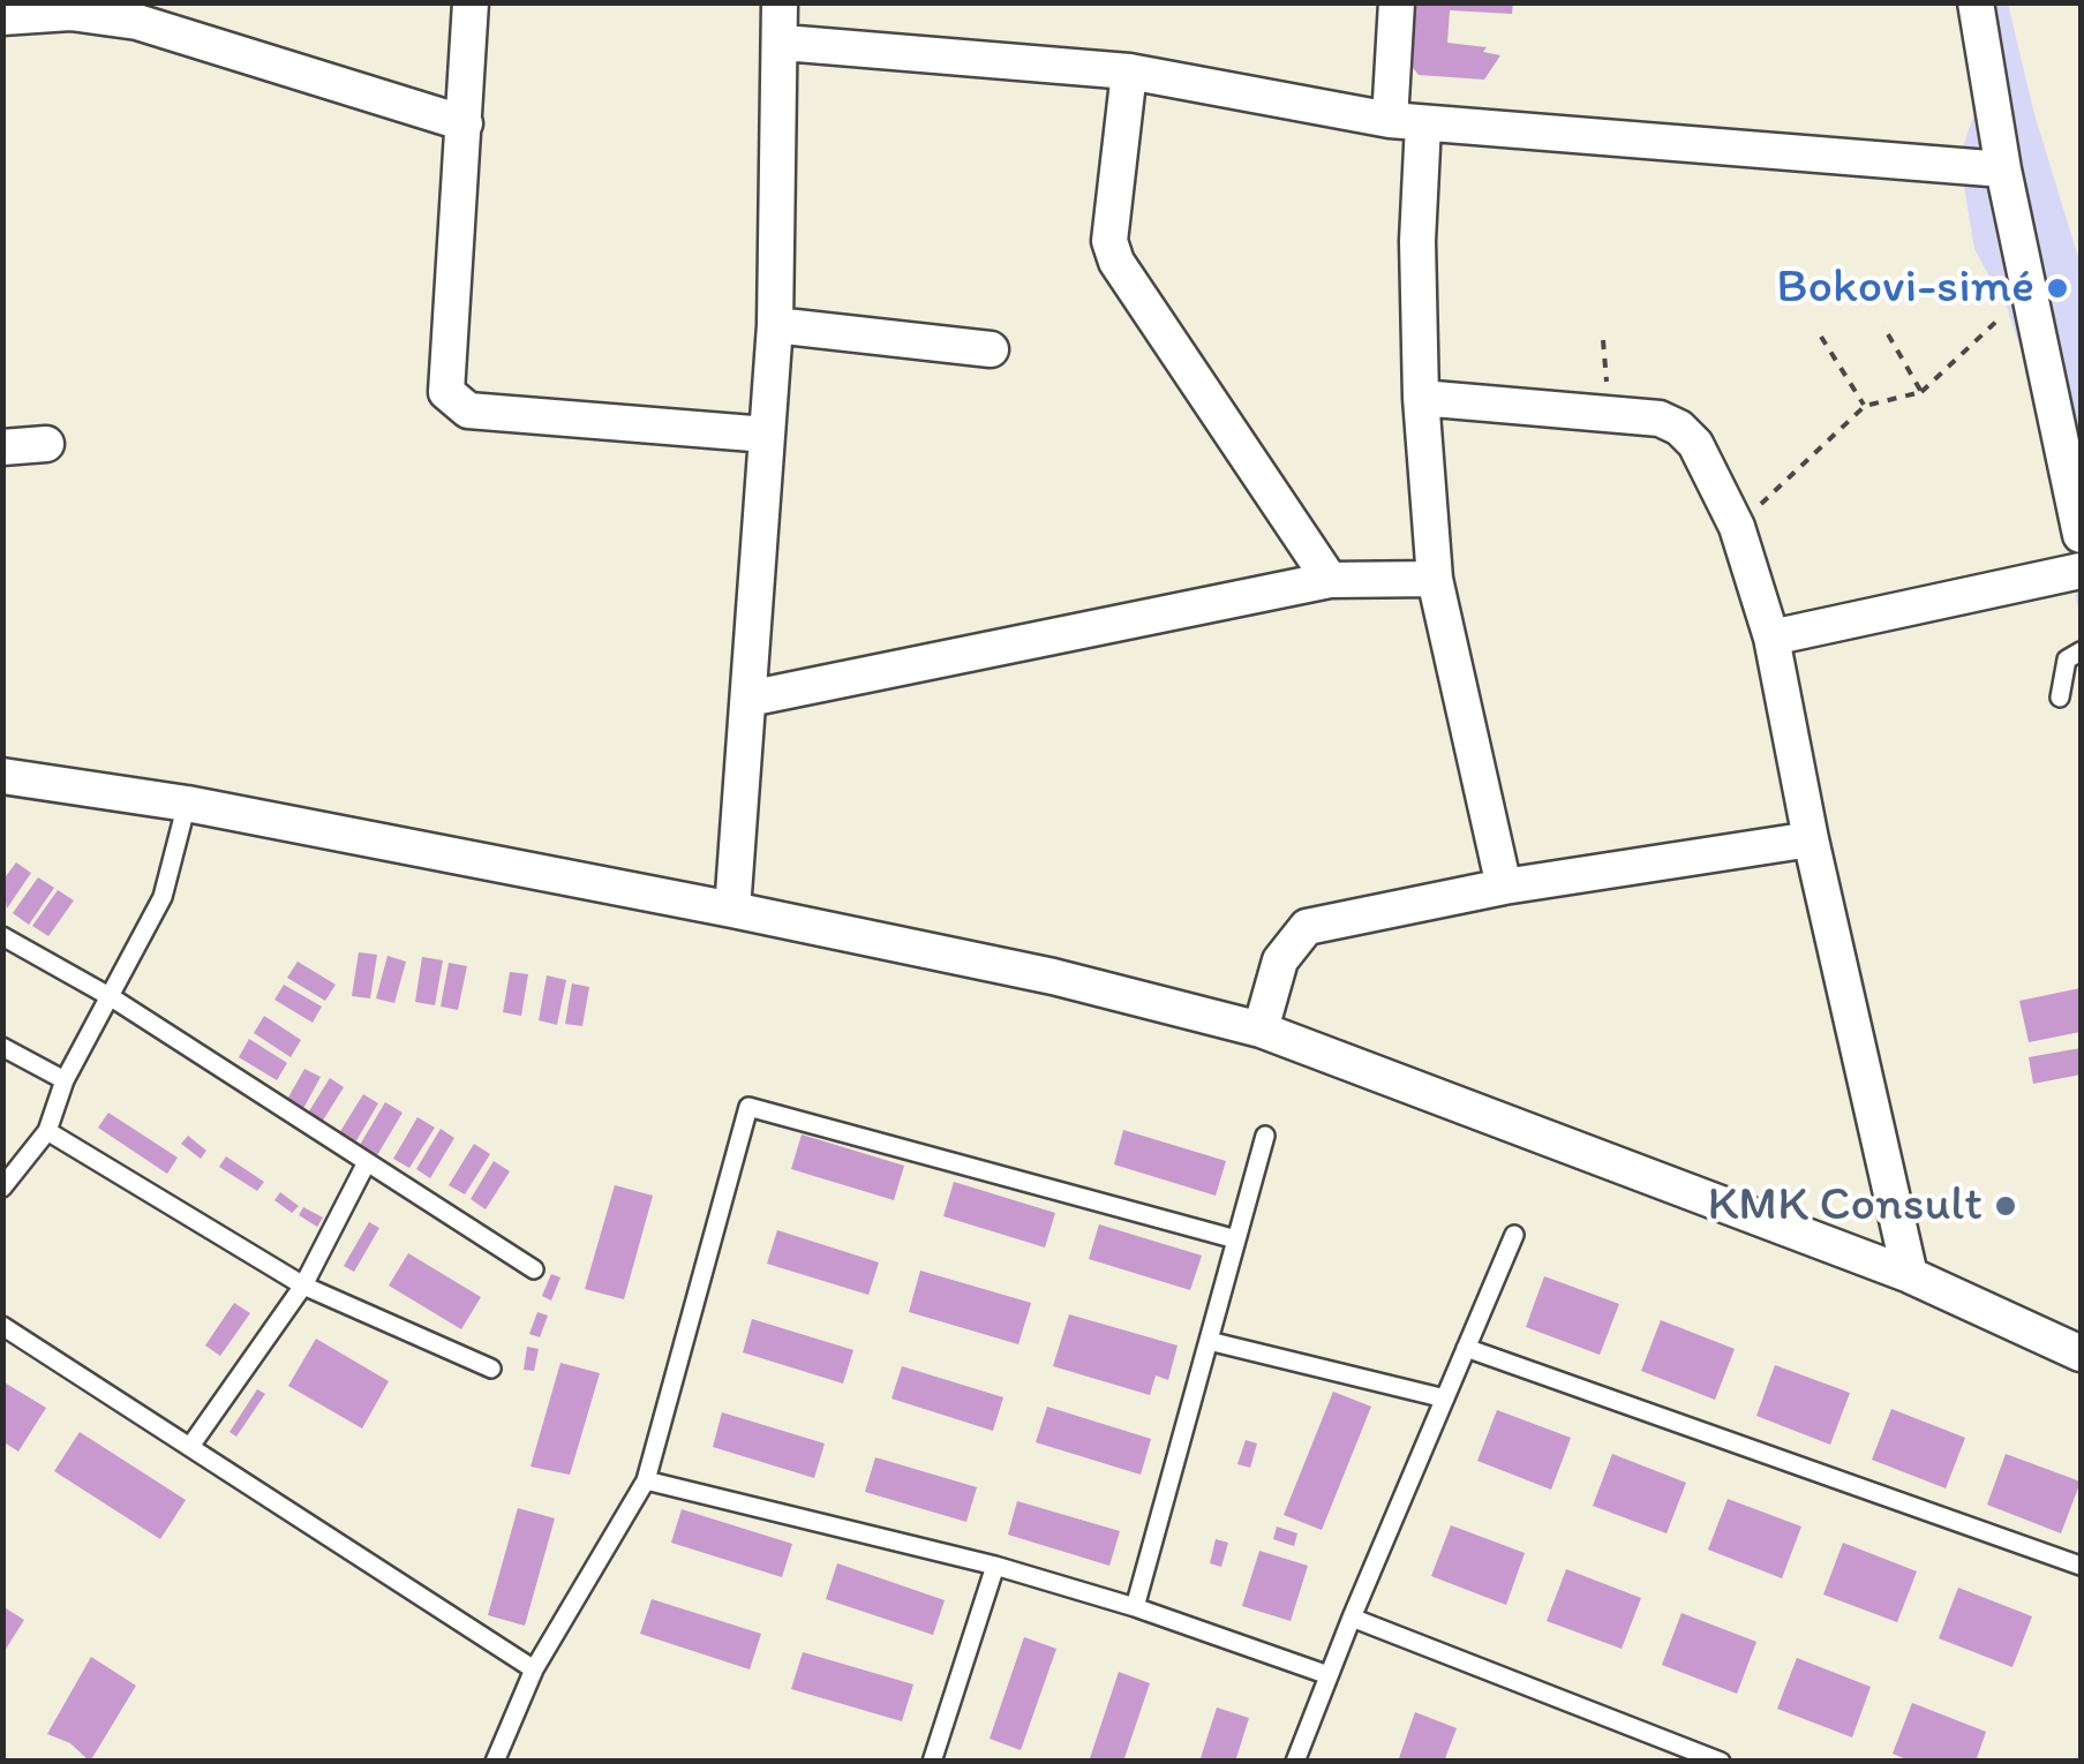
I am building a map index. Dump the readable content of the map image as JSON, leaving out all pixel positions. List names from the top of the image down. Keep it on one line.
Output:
{"places":["Bokovi-simé","KMK Consult"]}
